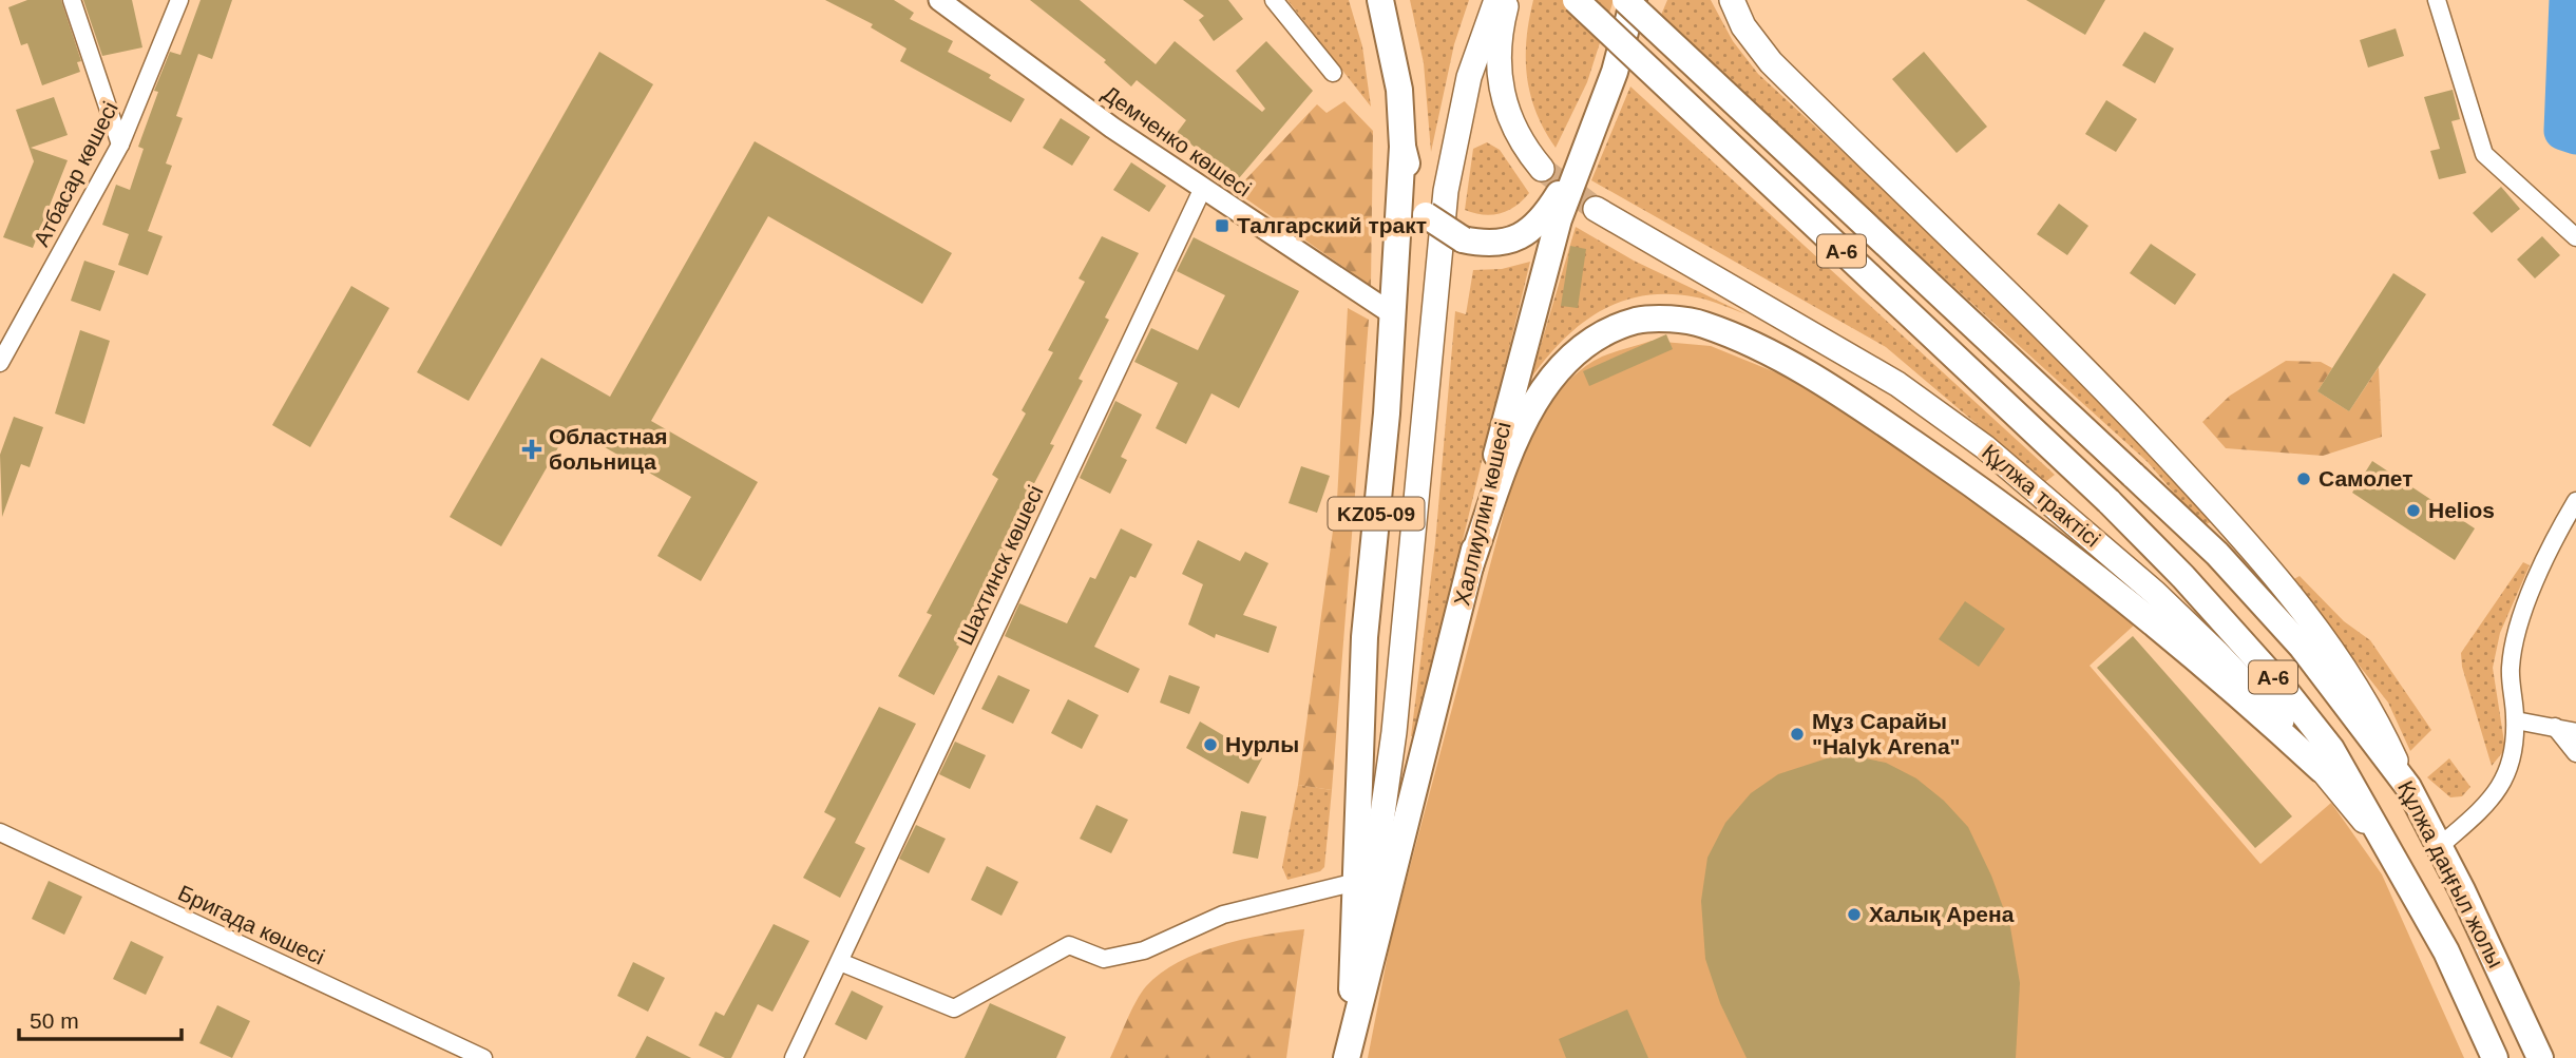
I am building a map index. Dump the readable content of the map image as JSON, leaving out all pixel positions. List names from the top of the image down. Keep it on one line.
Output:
{"streets":{"main road":["A-6","Құлжа трактісі","KZ05-09","Халлиулин көшесі","Құлжа даңғыл жолы"],"street":["Демченко көшесі","Атбасар көшесі","Шахтинск көшесі","Бригада көшесі"]},"crossings":[["Демченко көшесі","KZ05-09"],["Демченко көшесі","Шахтинск көшесі"],["Құлжа трактісі","Құлжа даңғыл жолы"],["KZ05-09","Халлиулин көшесі"]],"places":{"transit":["Талгарский тракт"],"health":["Областная больница"],"other":["Самолет","Helios","Мұз Сарайы \"Halyk Arena\"","Нурлы","Халық Арена"]},"scale_bar":"50 m"}
